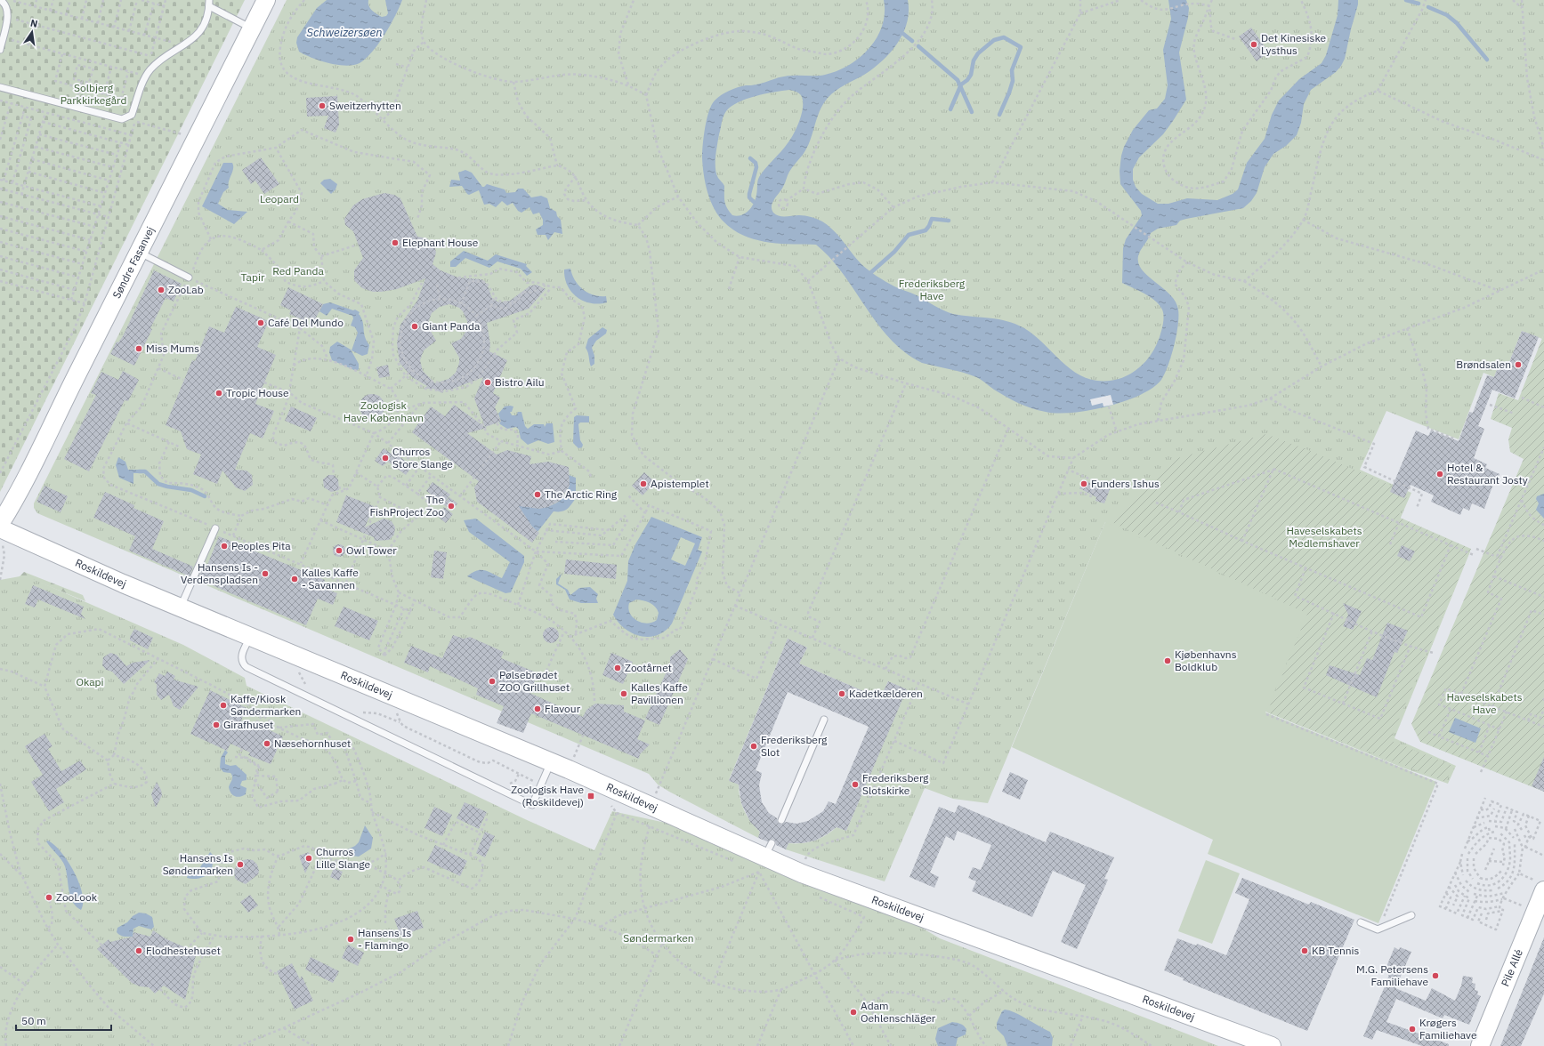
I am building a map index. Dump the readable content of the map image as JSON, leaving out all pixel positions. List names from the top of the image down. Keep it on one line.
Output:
{"streets":{"street":["Søndre Fasanvej","Roskildevej","Pile Allé"]},"crossings":[["Søndre Fasanvej","Roskildevej"]],"water":["Schweizersøen"],"parks":["Solbjerg Parkkirkegård","Leopard","Red Panda","Tapir","Frederiksberg Have","Zoologisk Have København","Haveselskabets Medlemshaver","Okapi","Haveselskabets Have","Søndermarken"],"places":{"other":["Det Kinesiske Lysthus","Sweitzerhytten","Elephant House","ZooLab","Café Del Mundo","Giant Panda","Miss Mums","Brøndsalen","Bistro Ailu","Tropic House","Churros Store Slange","Hotel & Restaurant Josty","Apistemplet","Funders Ishus","The Arctic Ring","The FishProject Zoo","Peoples Pita","Owl Tower","Hansens Is - Verdenspladsen","Kalles Kaffe - Savannen","Kjøbenhavns Boldklub","Zootårnet","Pølsebrødet ZOO Grillhuset","Kalles Kaffe Pavillionen","Kadetkælderen","Kaffe/Kiosk Søndermarken","Flavour","Girafhuset","Næsehornhuset","Frederiksberg Slot","Frederiksberg Slotskirke","Churros Lille Slange","Hansens Is Søndermarken","ZooLook","Hansens Is - Flamingo","Flodhestehuset","KB Tennis","M.G. Petersens Familiehave","Adam Oehlenschläger","Krøgers Familiehave"],"transit":["Zoologisk Have (Roskildevej)"]},"scale_bar":"50 m","north":"top"}
